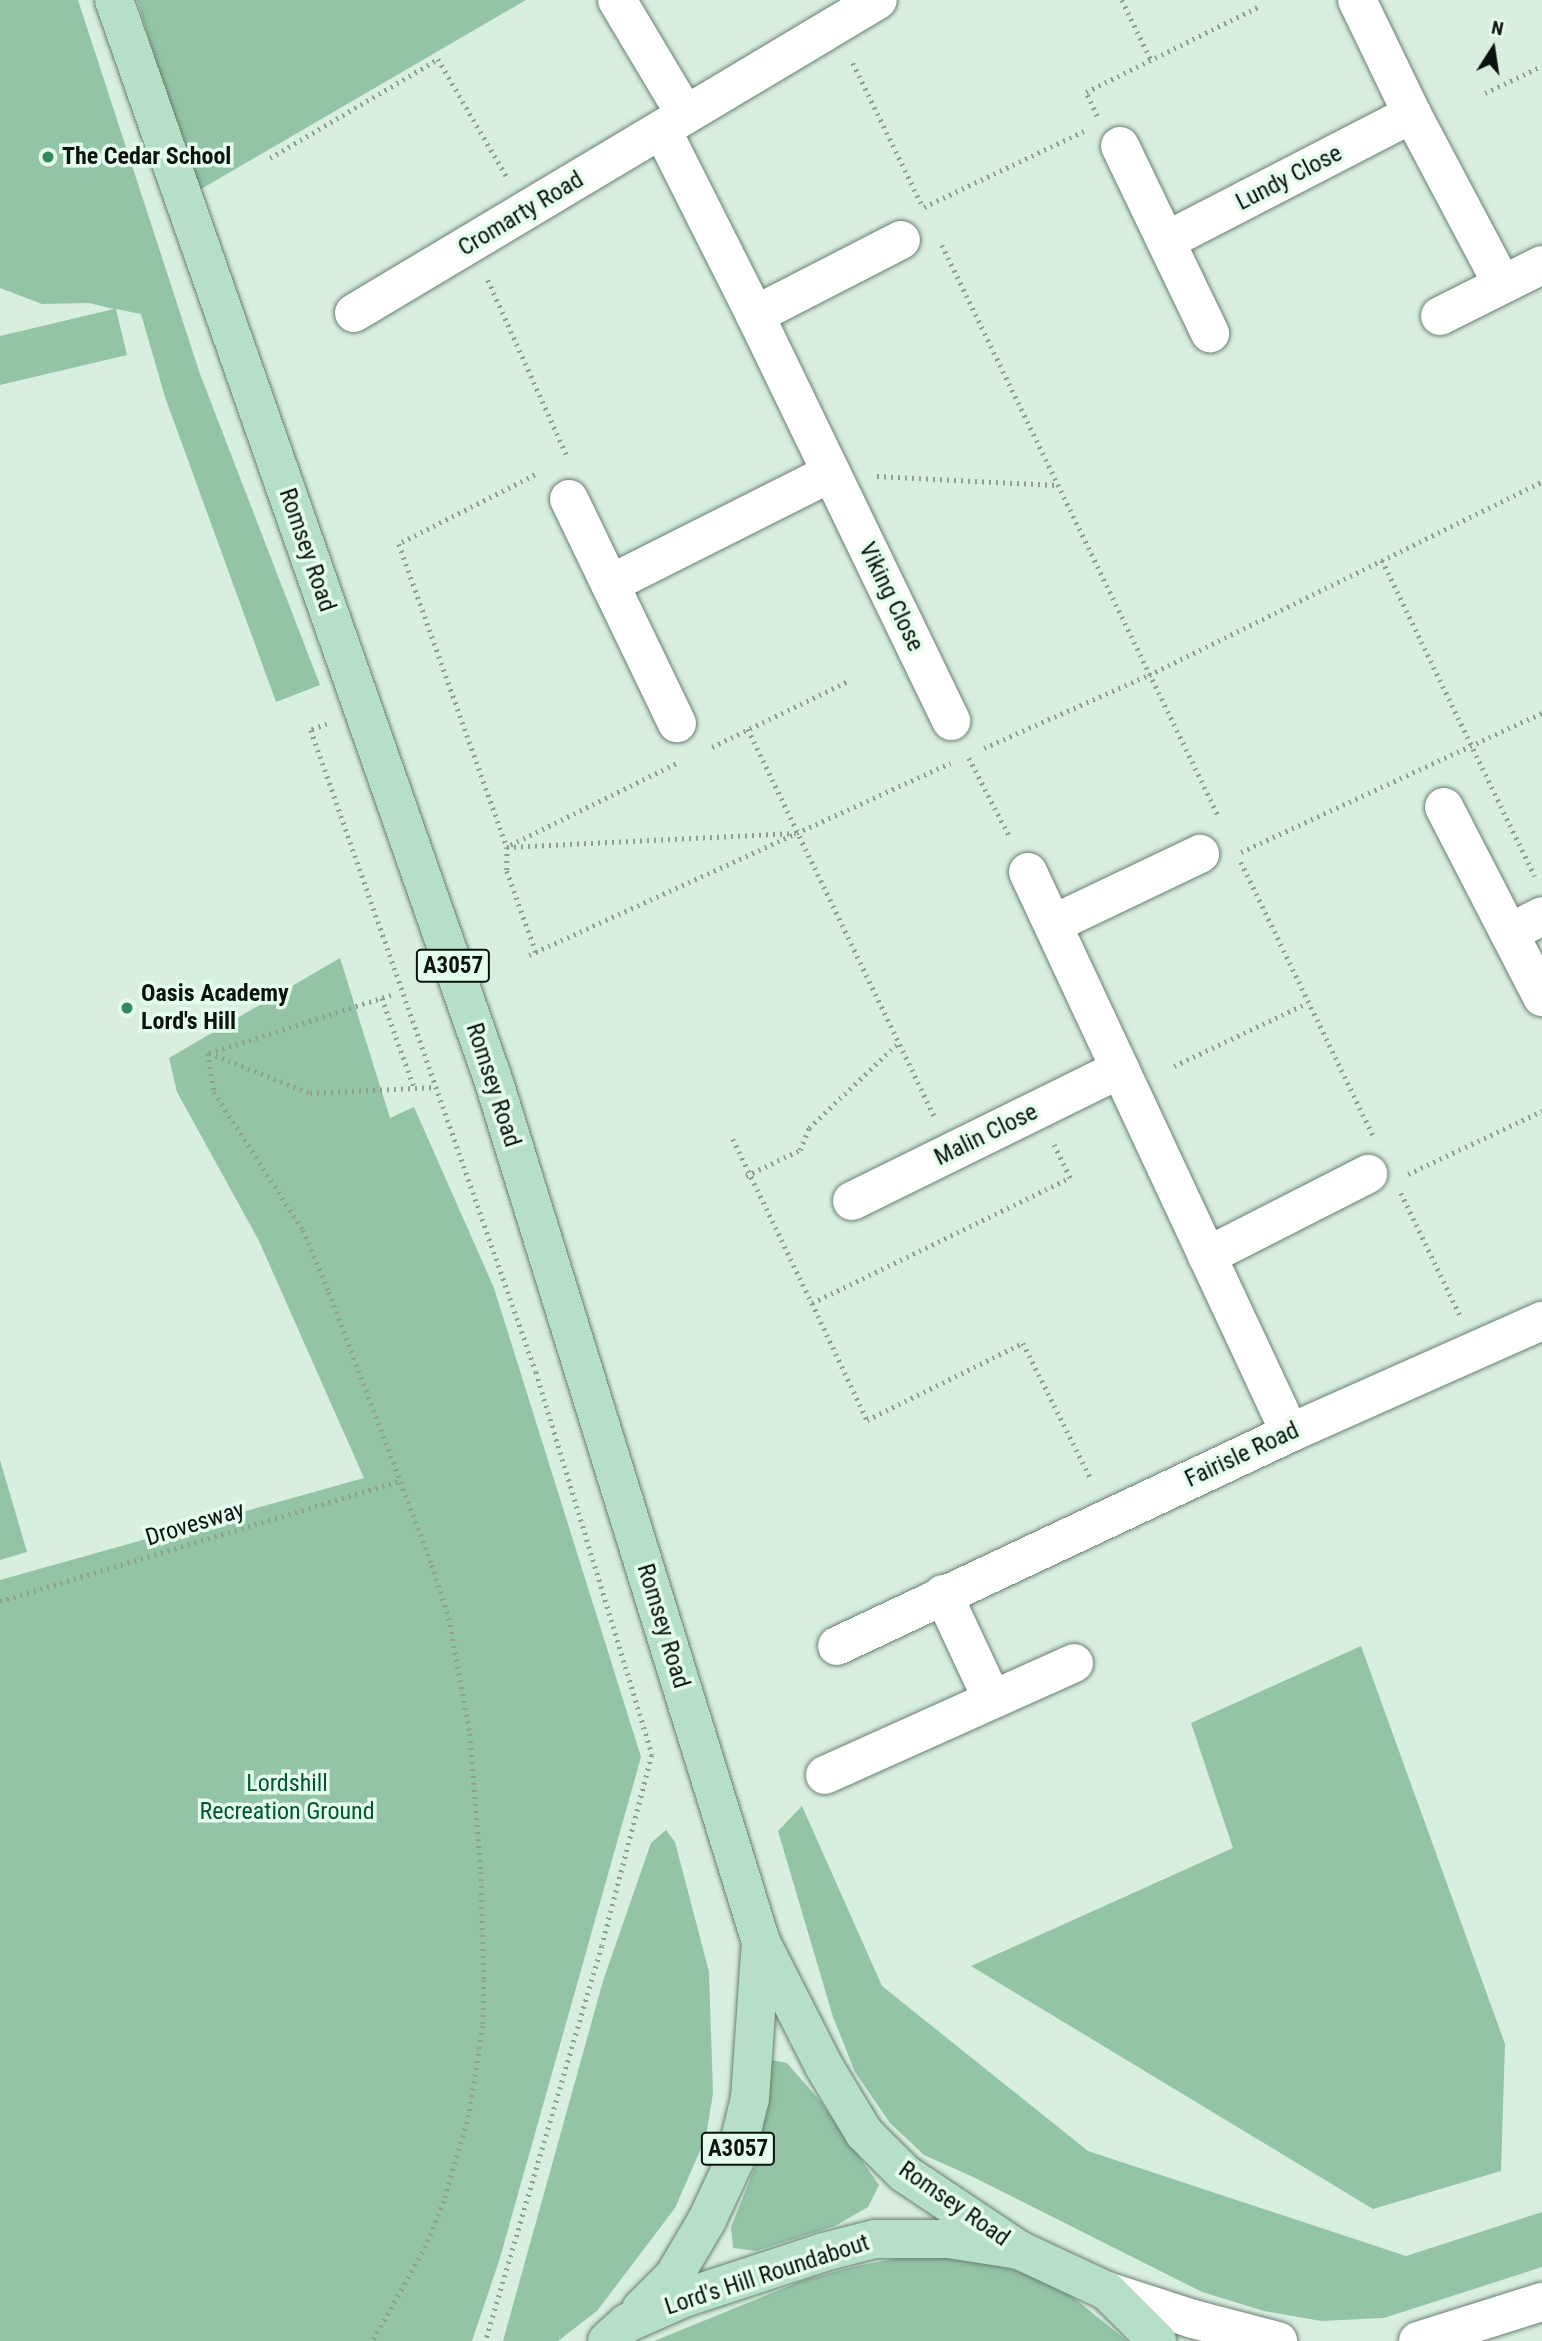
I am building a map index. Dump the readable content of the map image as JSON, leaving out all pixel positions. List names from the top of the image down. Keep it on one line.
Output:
{"streets":{"main road":["Romsey Road","A3057","Lord's Hill Roundabout"],"street":["Lundy Close","Cromarty Road","Viking Close","Malin Close","Fairisle Road"],"path":["Drovesway"]},"crossings":[["Cromarty Road","Viking Close"],["Romsey Road","Lord's Hill Roundabout"]],"parks":["Lordshill Recreation Ground"],"places":["The Cedar School","Oasis Academy Lord's Hill"],"north":"top"}
